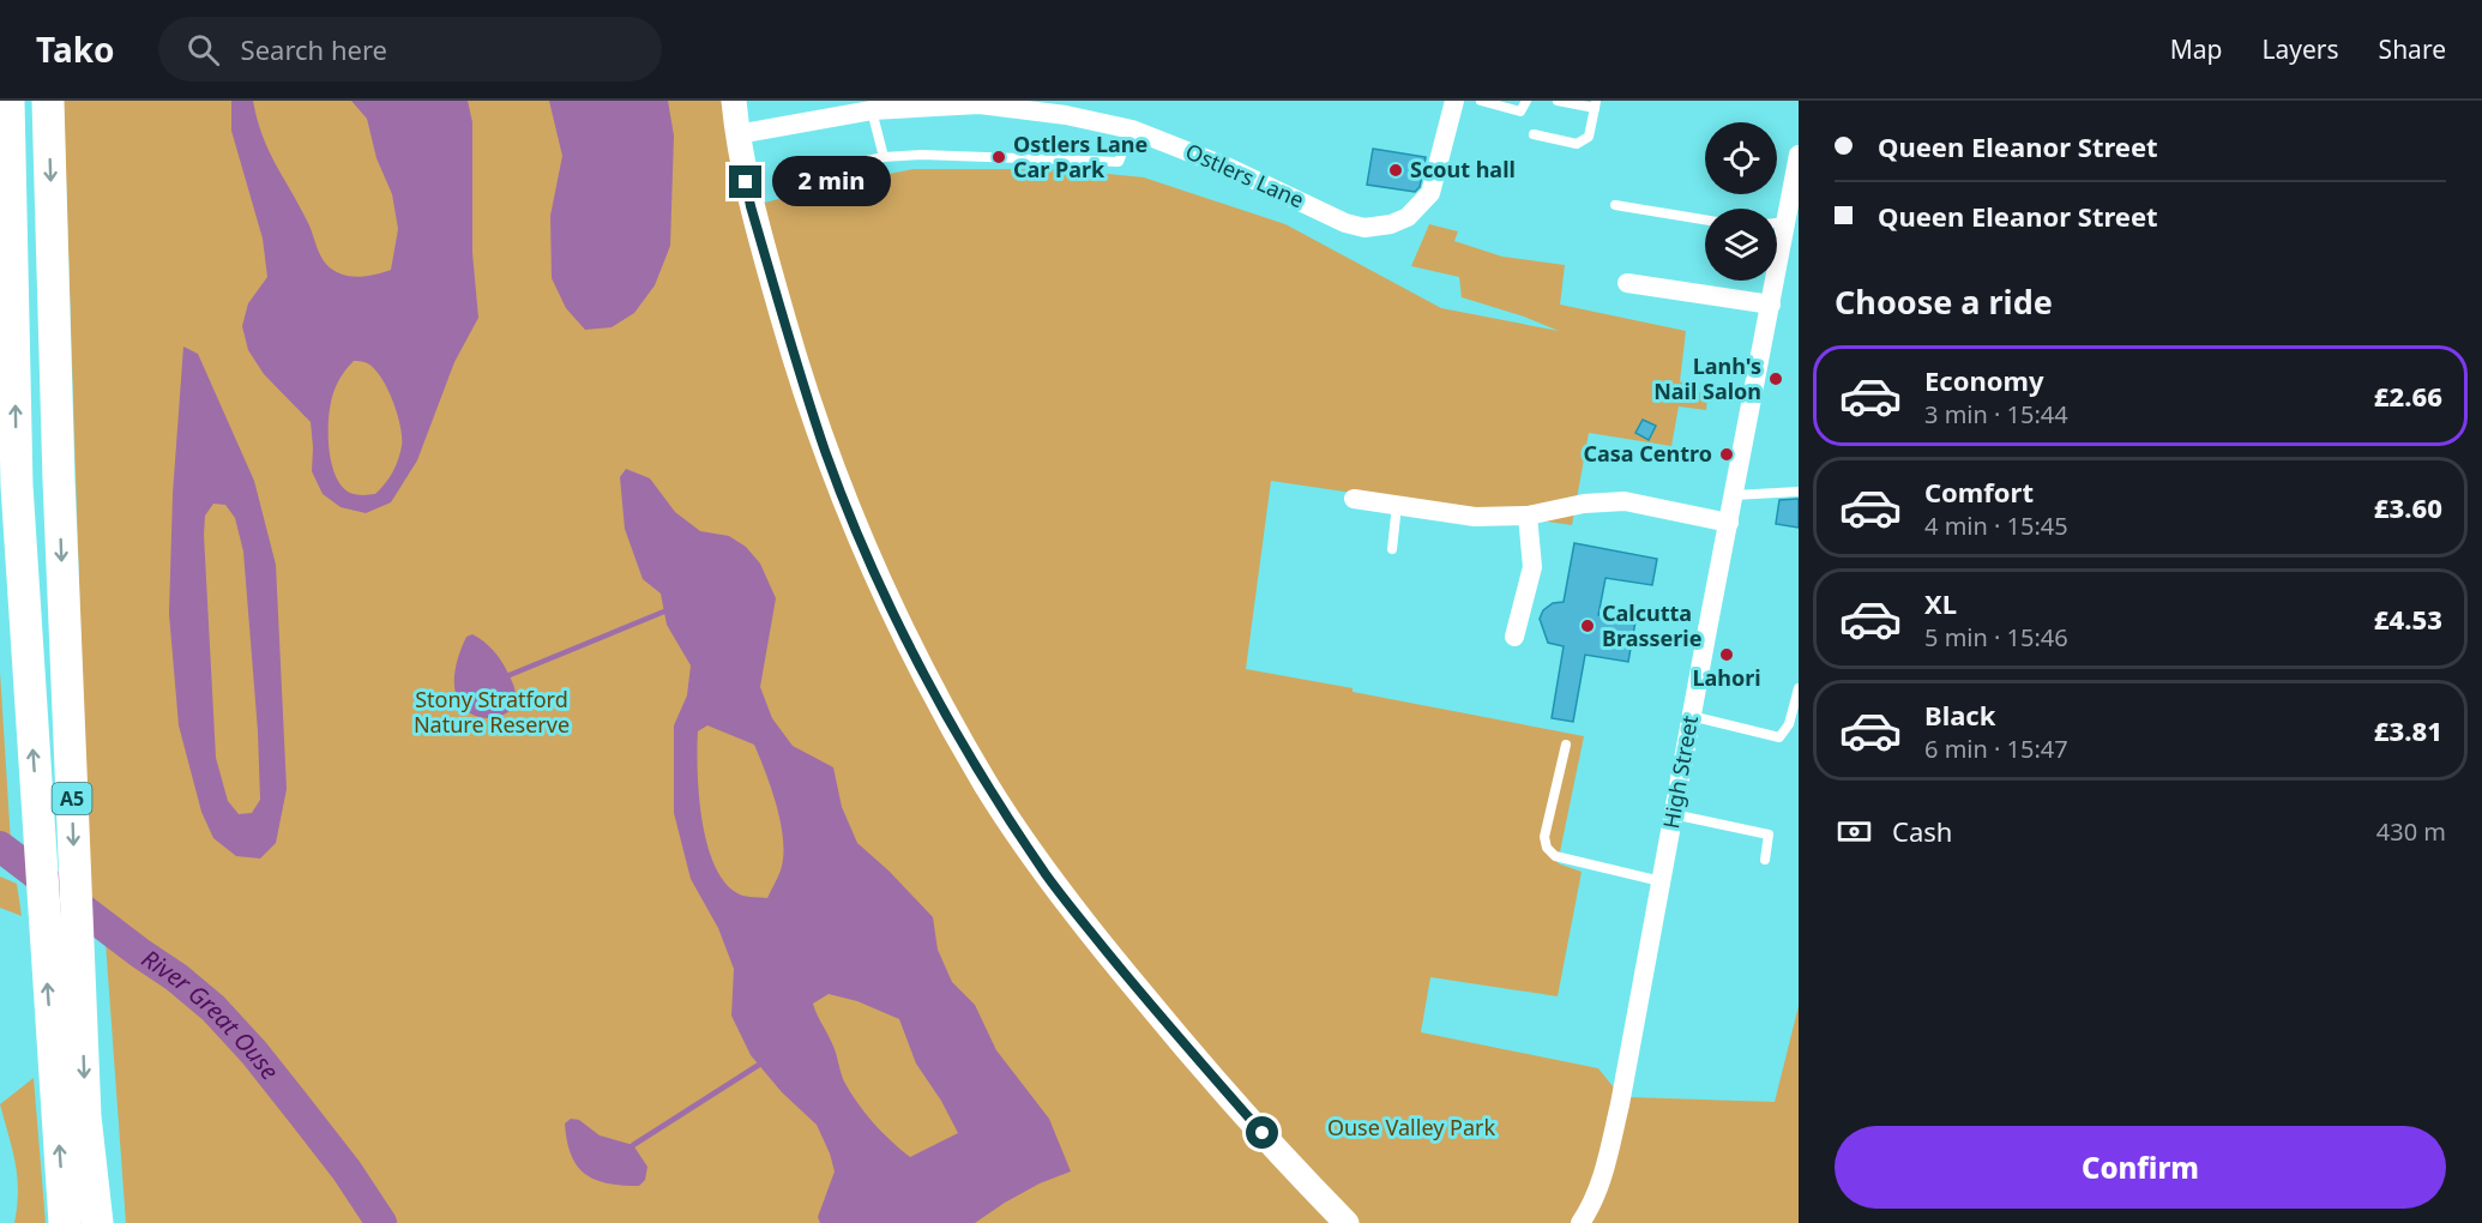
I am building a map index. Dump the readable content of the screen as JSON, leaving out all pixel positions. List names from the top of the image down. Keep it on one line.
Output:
{"streets":{"highway":["A5"],"street":["Ostlers Lane","High Street"]},"water":["River Great Ouse"],"parks":["Stony Stratford Nature Reserve","Ouse Valley Park"],"places":["Ostlers Lane Car Park","Scout hall","Lanh's Nail Salon","Casa Centro","Calcutta Brasserie","Lahori"],"page":{"header":"Tako","search":"Search here","nav":["Map","Layers","Share"],"banner":["Queen Eleanor Street","Queen Eleanor Street"],"bubble":"2 min","heading":"Choose a ride","list":[{"name":"Economy","note":"3 min · 15:44","value":"£2.66"},{"name":"Comfort","note":"4 min · 15:45","value":"£3.60"},{"name":"XL","note":"5 min · 15:46","value":"£4.53"},{"name":"Black","note":"6 min · 15:47","value":"£3.81"}],"pay":["Cash","430 m"],"buttons":"Confirm"}}
